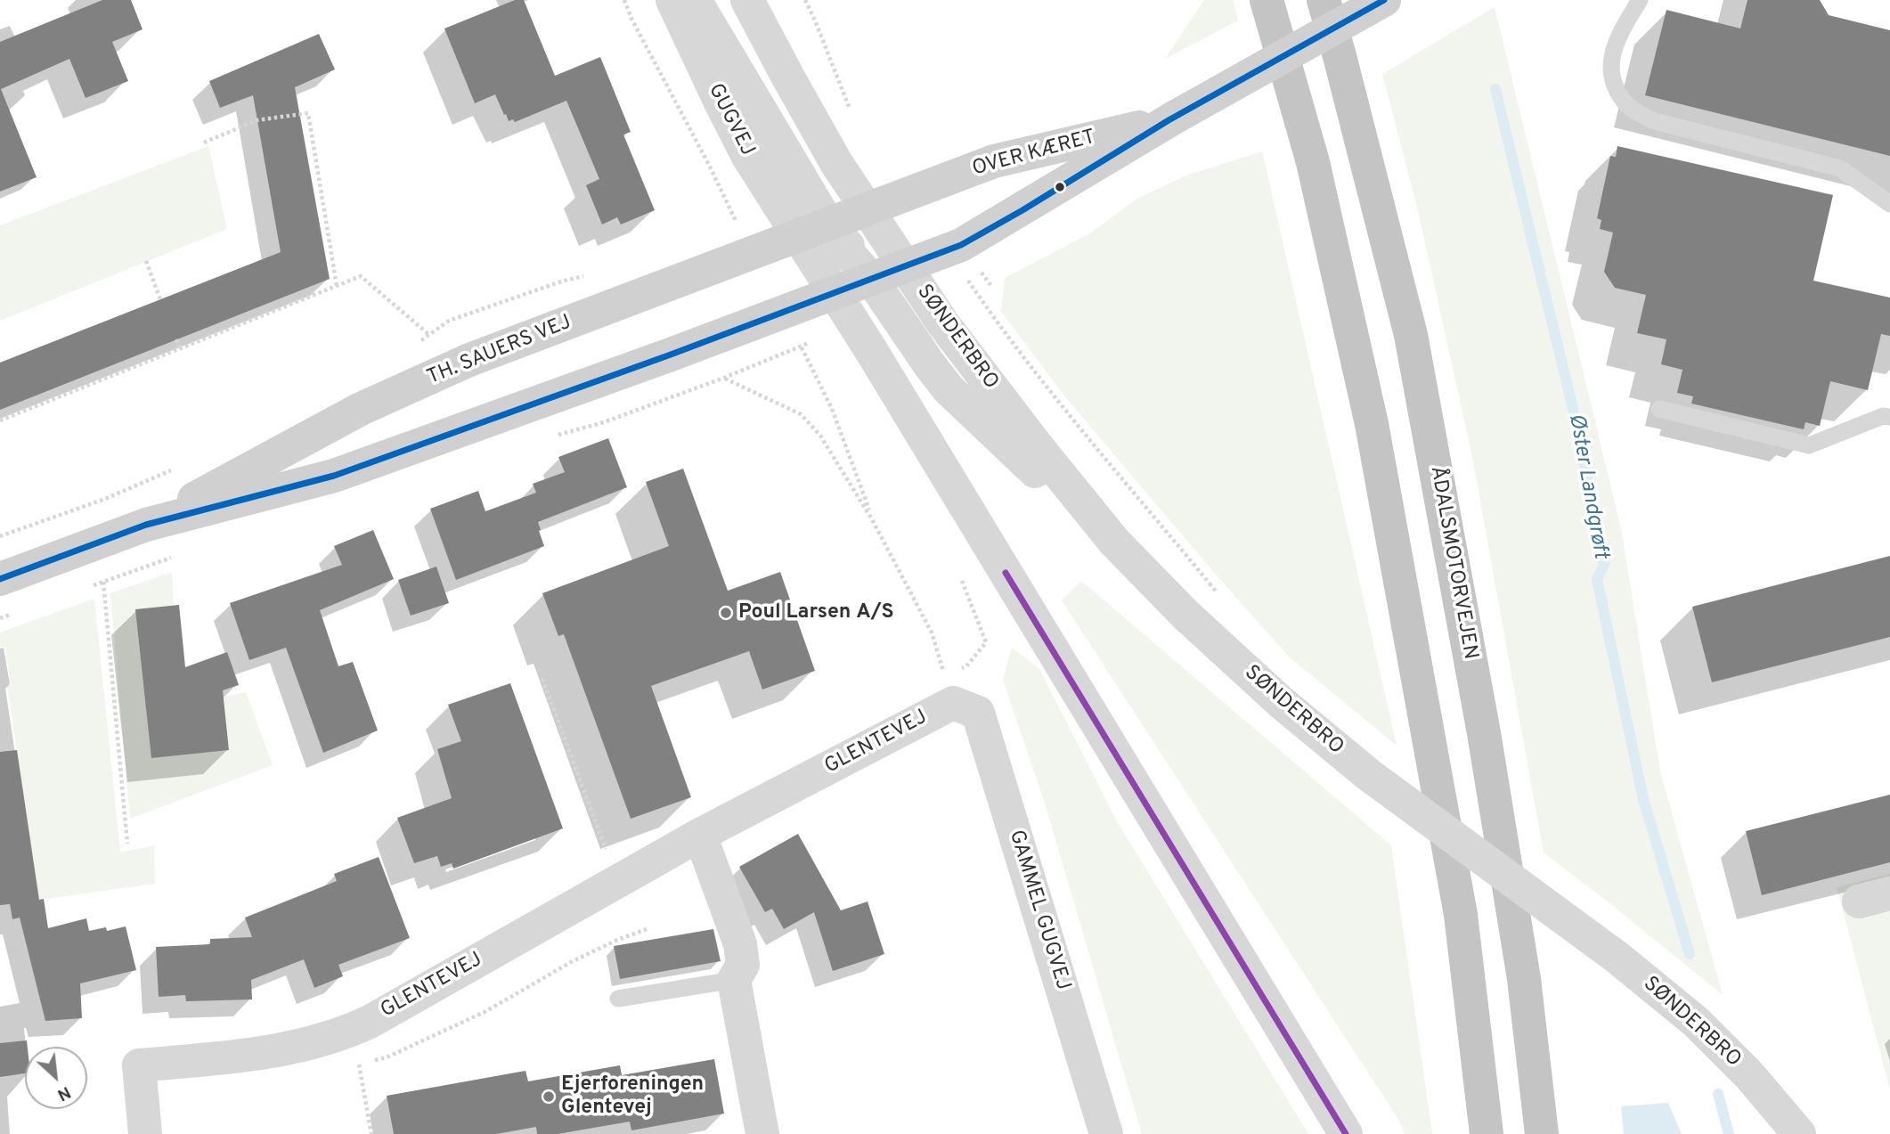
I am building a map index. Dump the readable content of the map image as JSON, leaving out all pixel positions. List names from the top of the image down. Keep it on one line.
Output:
{"streets":{"highway":["ÅDALSMOTORVEJEN"],"main road":["OVER KÆRET","TH. SAUERS VEJ"],"street":["GUGVEJ","SØNDERBRO","GLENTEVEJ","GAMMEL GUGVEJ"]},"crossings":[["GUGVEJ","TH. SAUERS VEJ"],["OVER KÆRET","SØNDERBRO"],["OVER KÆRET","TH. SAUERS VEJ"],["SØNDERBRO","TH. SAUERS VEJ"],["GLENTEVEJ","GAMMEL GUGVEJ"]],"water":["Øster Landgrøft"],"places":["Poul Larsen A/S","Ejerforeningen Glentevej"],"north":"bottom right"}
